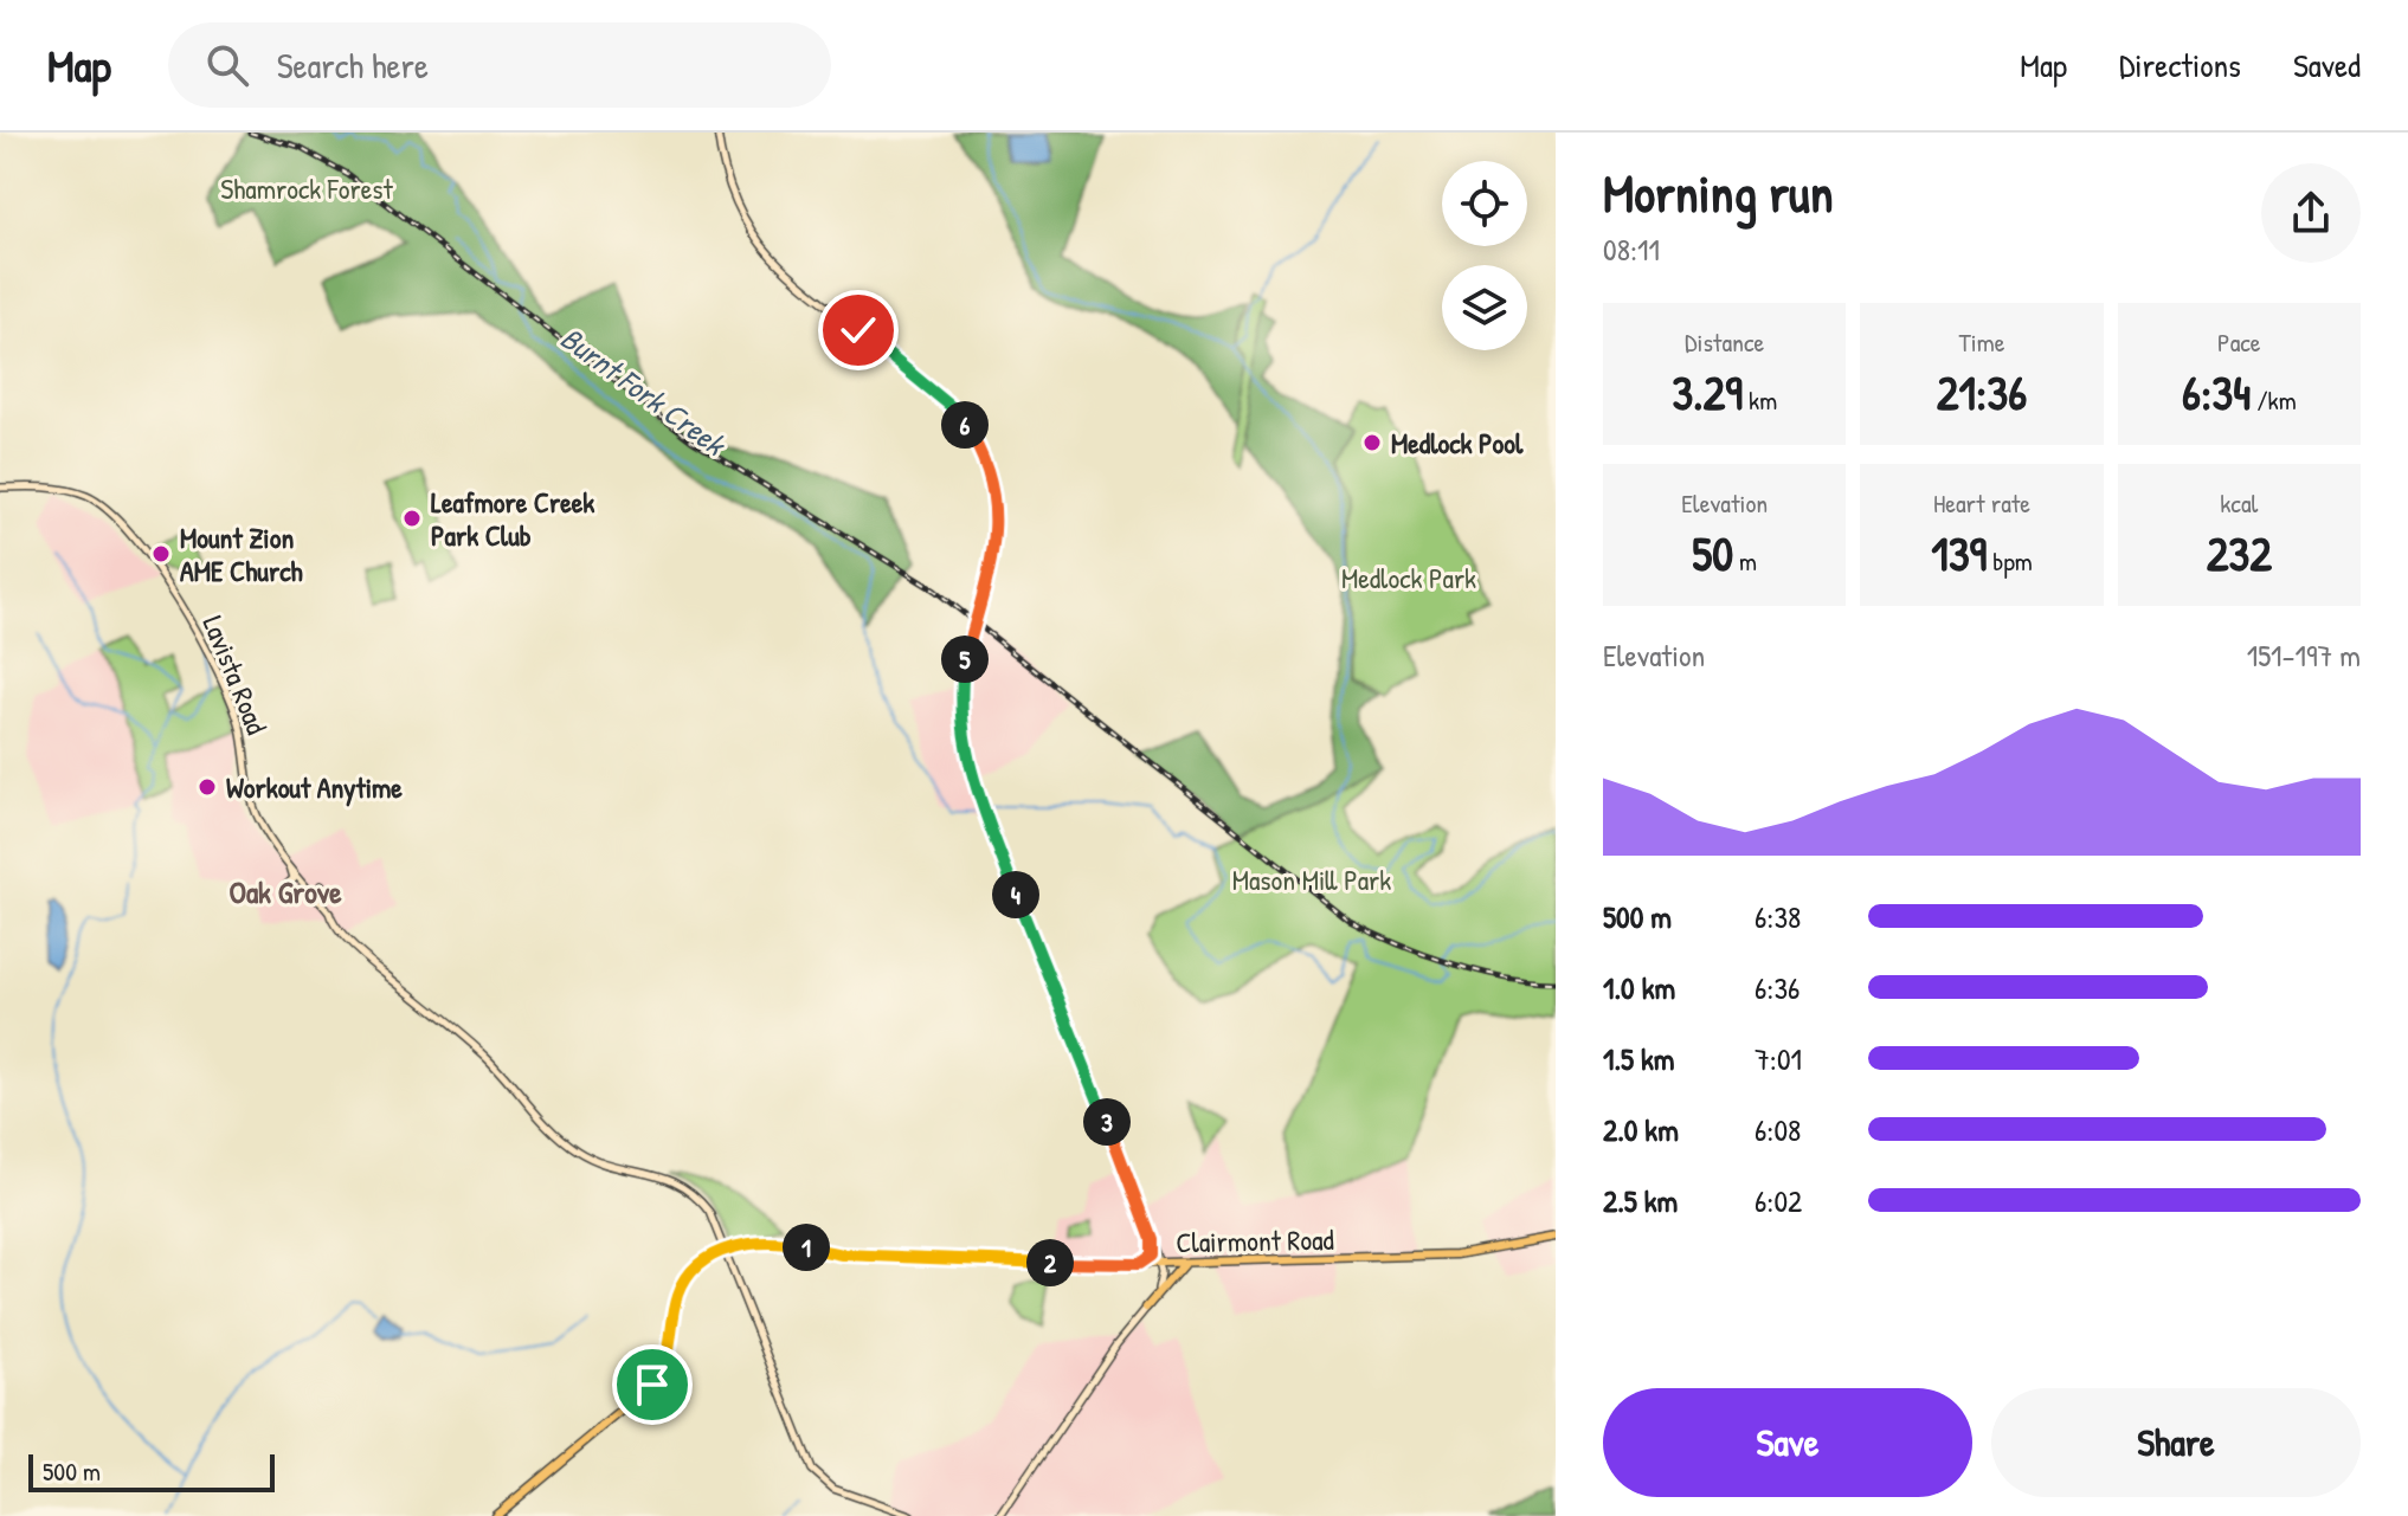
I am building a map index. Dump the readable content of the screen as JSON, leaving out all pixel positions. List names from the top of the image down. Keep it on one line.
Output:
{"streets":{"main road":["Lavista Road","Clairmont Road"]},"crossings":[["Lavista Road","Clairmont Road"]],"districts":["Oak Grove"],"water":["Burnt Fork Creek"],"parks":["Shamrock Forest","Medlock Park","Mason Mill Park"],"places":["Medlock Pool","Leafmore Creek Park Club","Mount Zion AME Church","Workout Anytime"],"scale_bar":"500 m","page":{"header":"Map","search":"Search here","nav":["Map","Directions","Saved"],"heading":["Morning run","08:11"],"stats":[["Distance","3.29 km"],["Time","21:36"],["Pace","6:34 /km"],["Elevation","50 m"],["Heart rate","139 bpm"],["kcal","232"]],"pins":["6","5","4","3","1","2"],"chart":["Elevation","151–197 m"],"list":[{"name":"500 m","note":"6:38"},{"name":"1.0 km","note":"6:36"},{"name":"1.5 km","note":"7:01"},{"name":"2.0 km","note":"6:08"},{"name":"2.5 km","note":"6:02"}],"buttons":["Save","Share"],"scale":"500 m"}}
